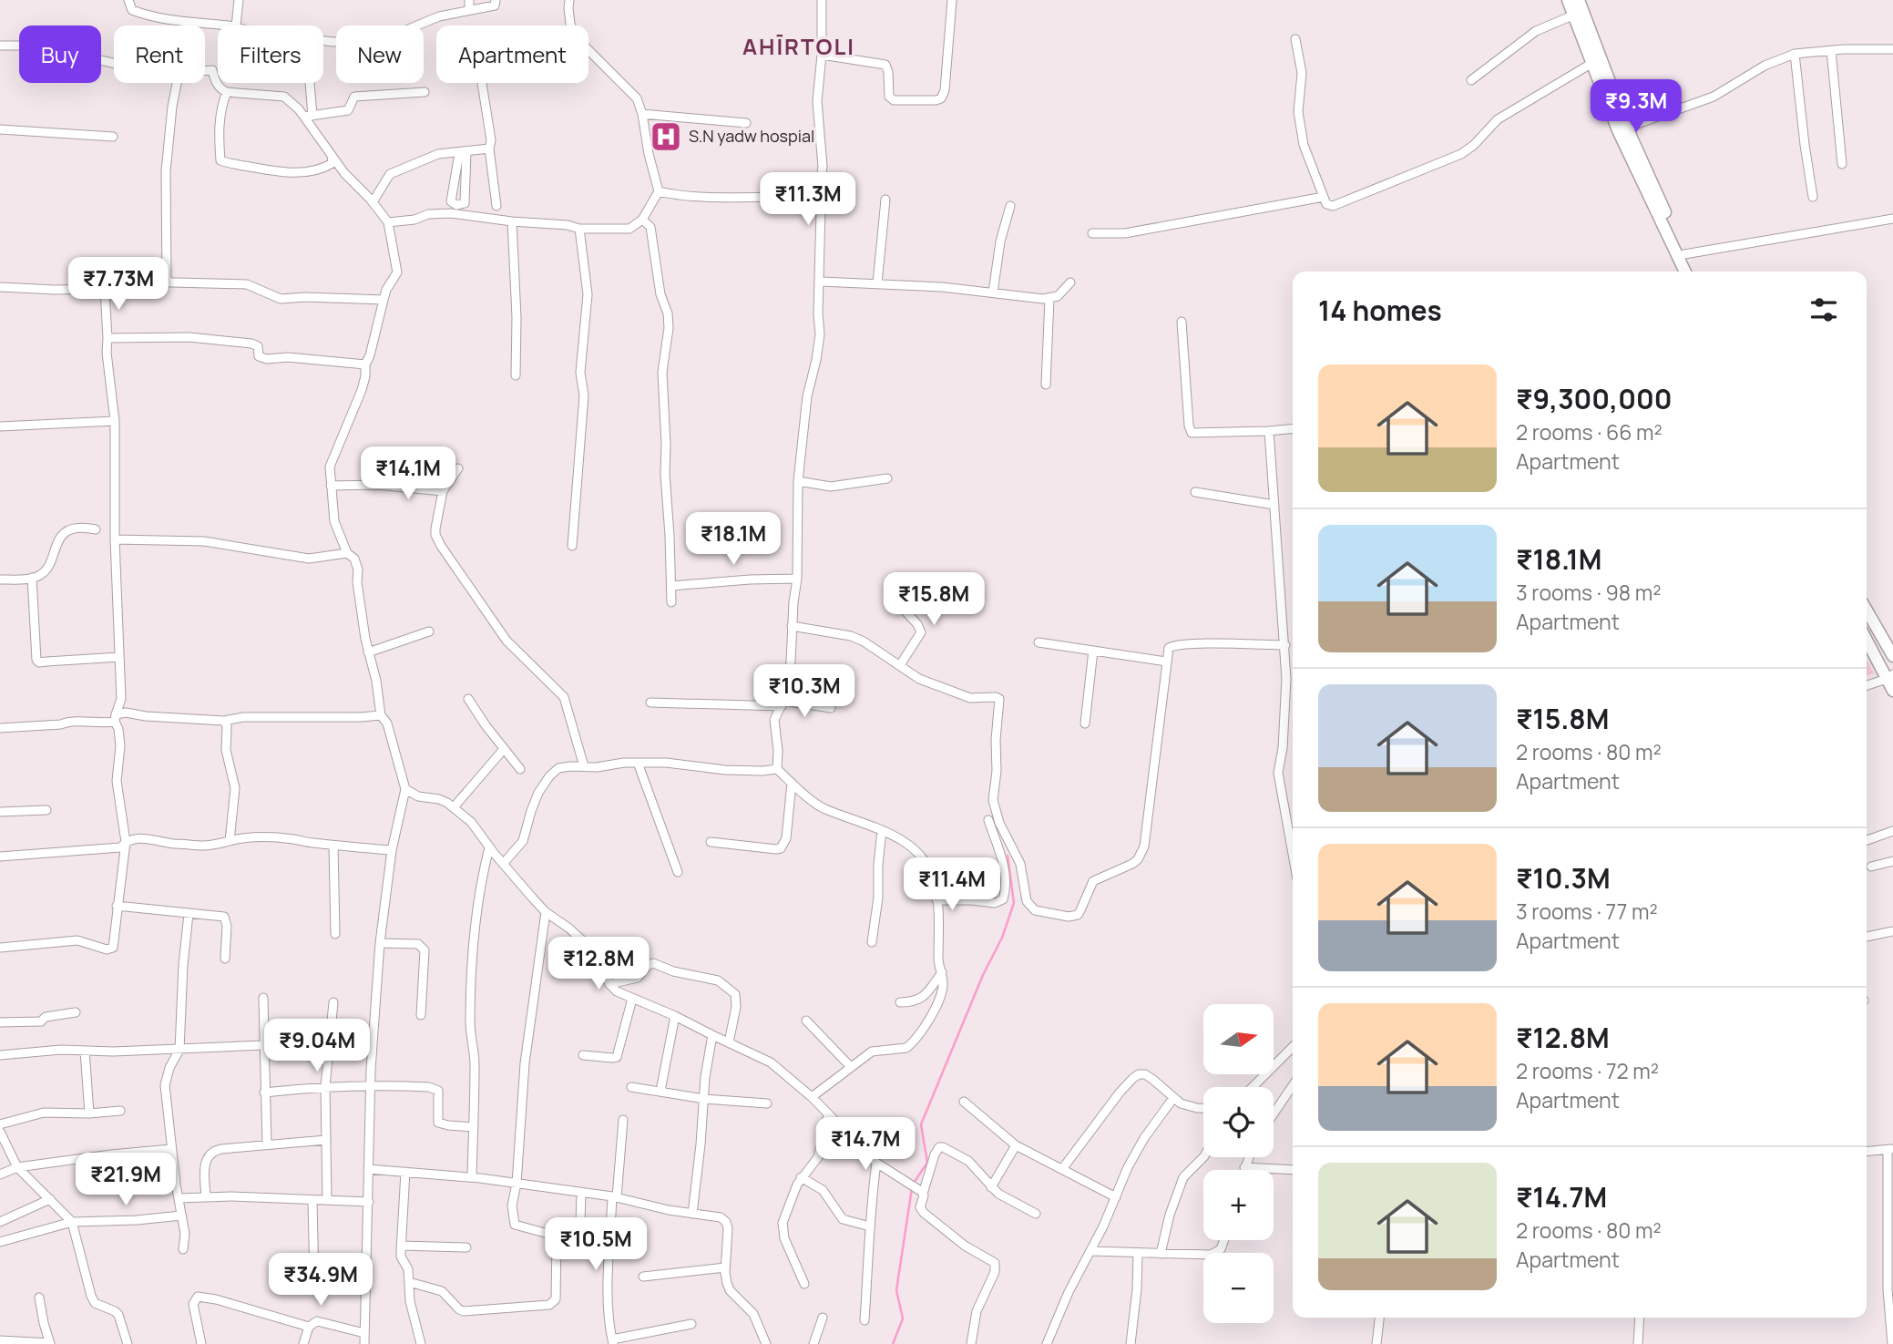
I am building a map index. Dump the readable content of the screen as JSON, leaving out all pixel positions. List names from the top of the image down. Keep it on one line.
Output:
{"districts":["AHĪRTOLI"],"places":{"hospital":["S.N yadw hospial"]},"north":"right","page":{"chip":["Buy","Rent","Filters","New","Apartment"],"price":["₹9.3M","₹11.3M","₹7.73M","₹14.1M","₹18.1M","₹15.8M","₹10.3M","₹11.4M","₹12.8M","₹9.04M","₹14.7M","₹21.9M","₹10.5M","₹34.9M"],"heading":"14 homes","list":[{"name":"₹9,300,000","note":"2 rooms · 66 m² · Apartment"},{"name":"₹18.1M","note":"3 rooms · 98 m² · Apartment"},{"name":"₹15.8M","note":"2 rooms · 80 m² · Apartment"},{"name":"₹10.3M","note":"3 rooms · 77 m² · Apartment"},{"name":"₹12.8M","note":"2 rooms · 72 m² · Apartment"},{"name":"₹14.7M","note":"2 rooms · 80 m² · Apartment"}],"map_buttons":["+","−"]}}
